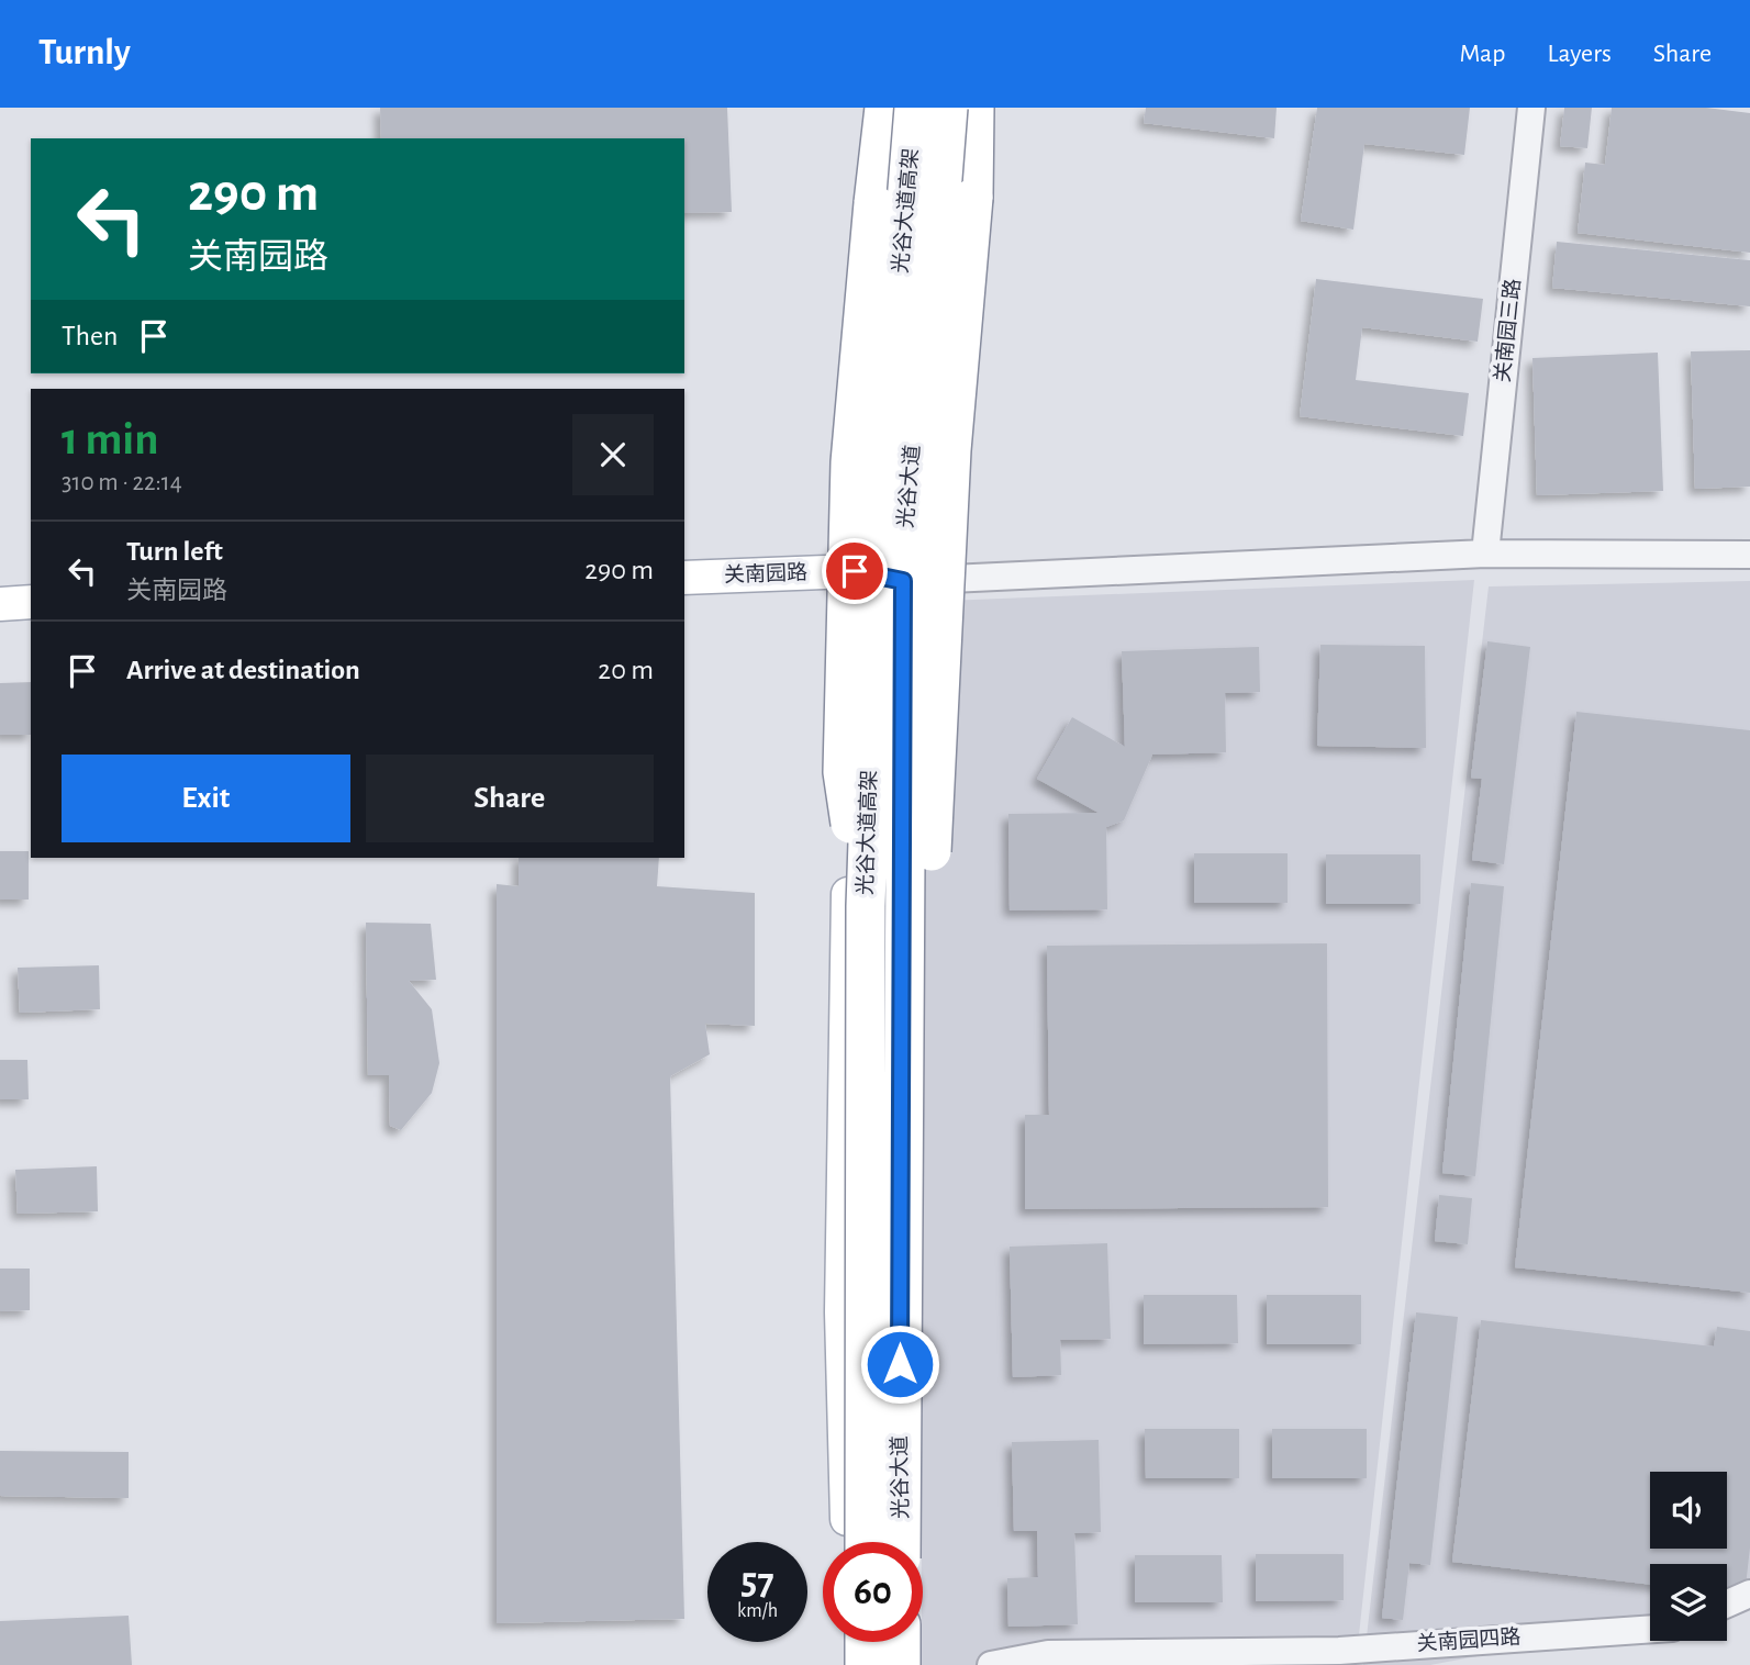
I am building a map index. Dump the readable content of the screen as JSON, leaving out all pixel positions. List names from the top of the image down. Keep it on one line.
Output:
{"streets":{"highway":["光谷大道高架"],"main road":["光谷大道","关南园路"],"street":["关南园三路","关南园四路"]},"crossings":[["光谷大道高架","光谷大道"],["光谷大道","关南园路"]],"page":{"header":"Turnly","nav":["Map","Layers","Share"],"turn":["290 m","关南园路"],"then":"Then","heading":["1 min","310 m · 22:14"],"list":[{"name":"Turn left","note":"关南园路","value":"290 m"},{"name":"Arrive at destination","value":"20 m"}],"buttons":["Exit","Share"],"speed":"57 km/h","limit":"60"}}
